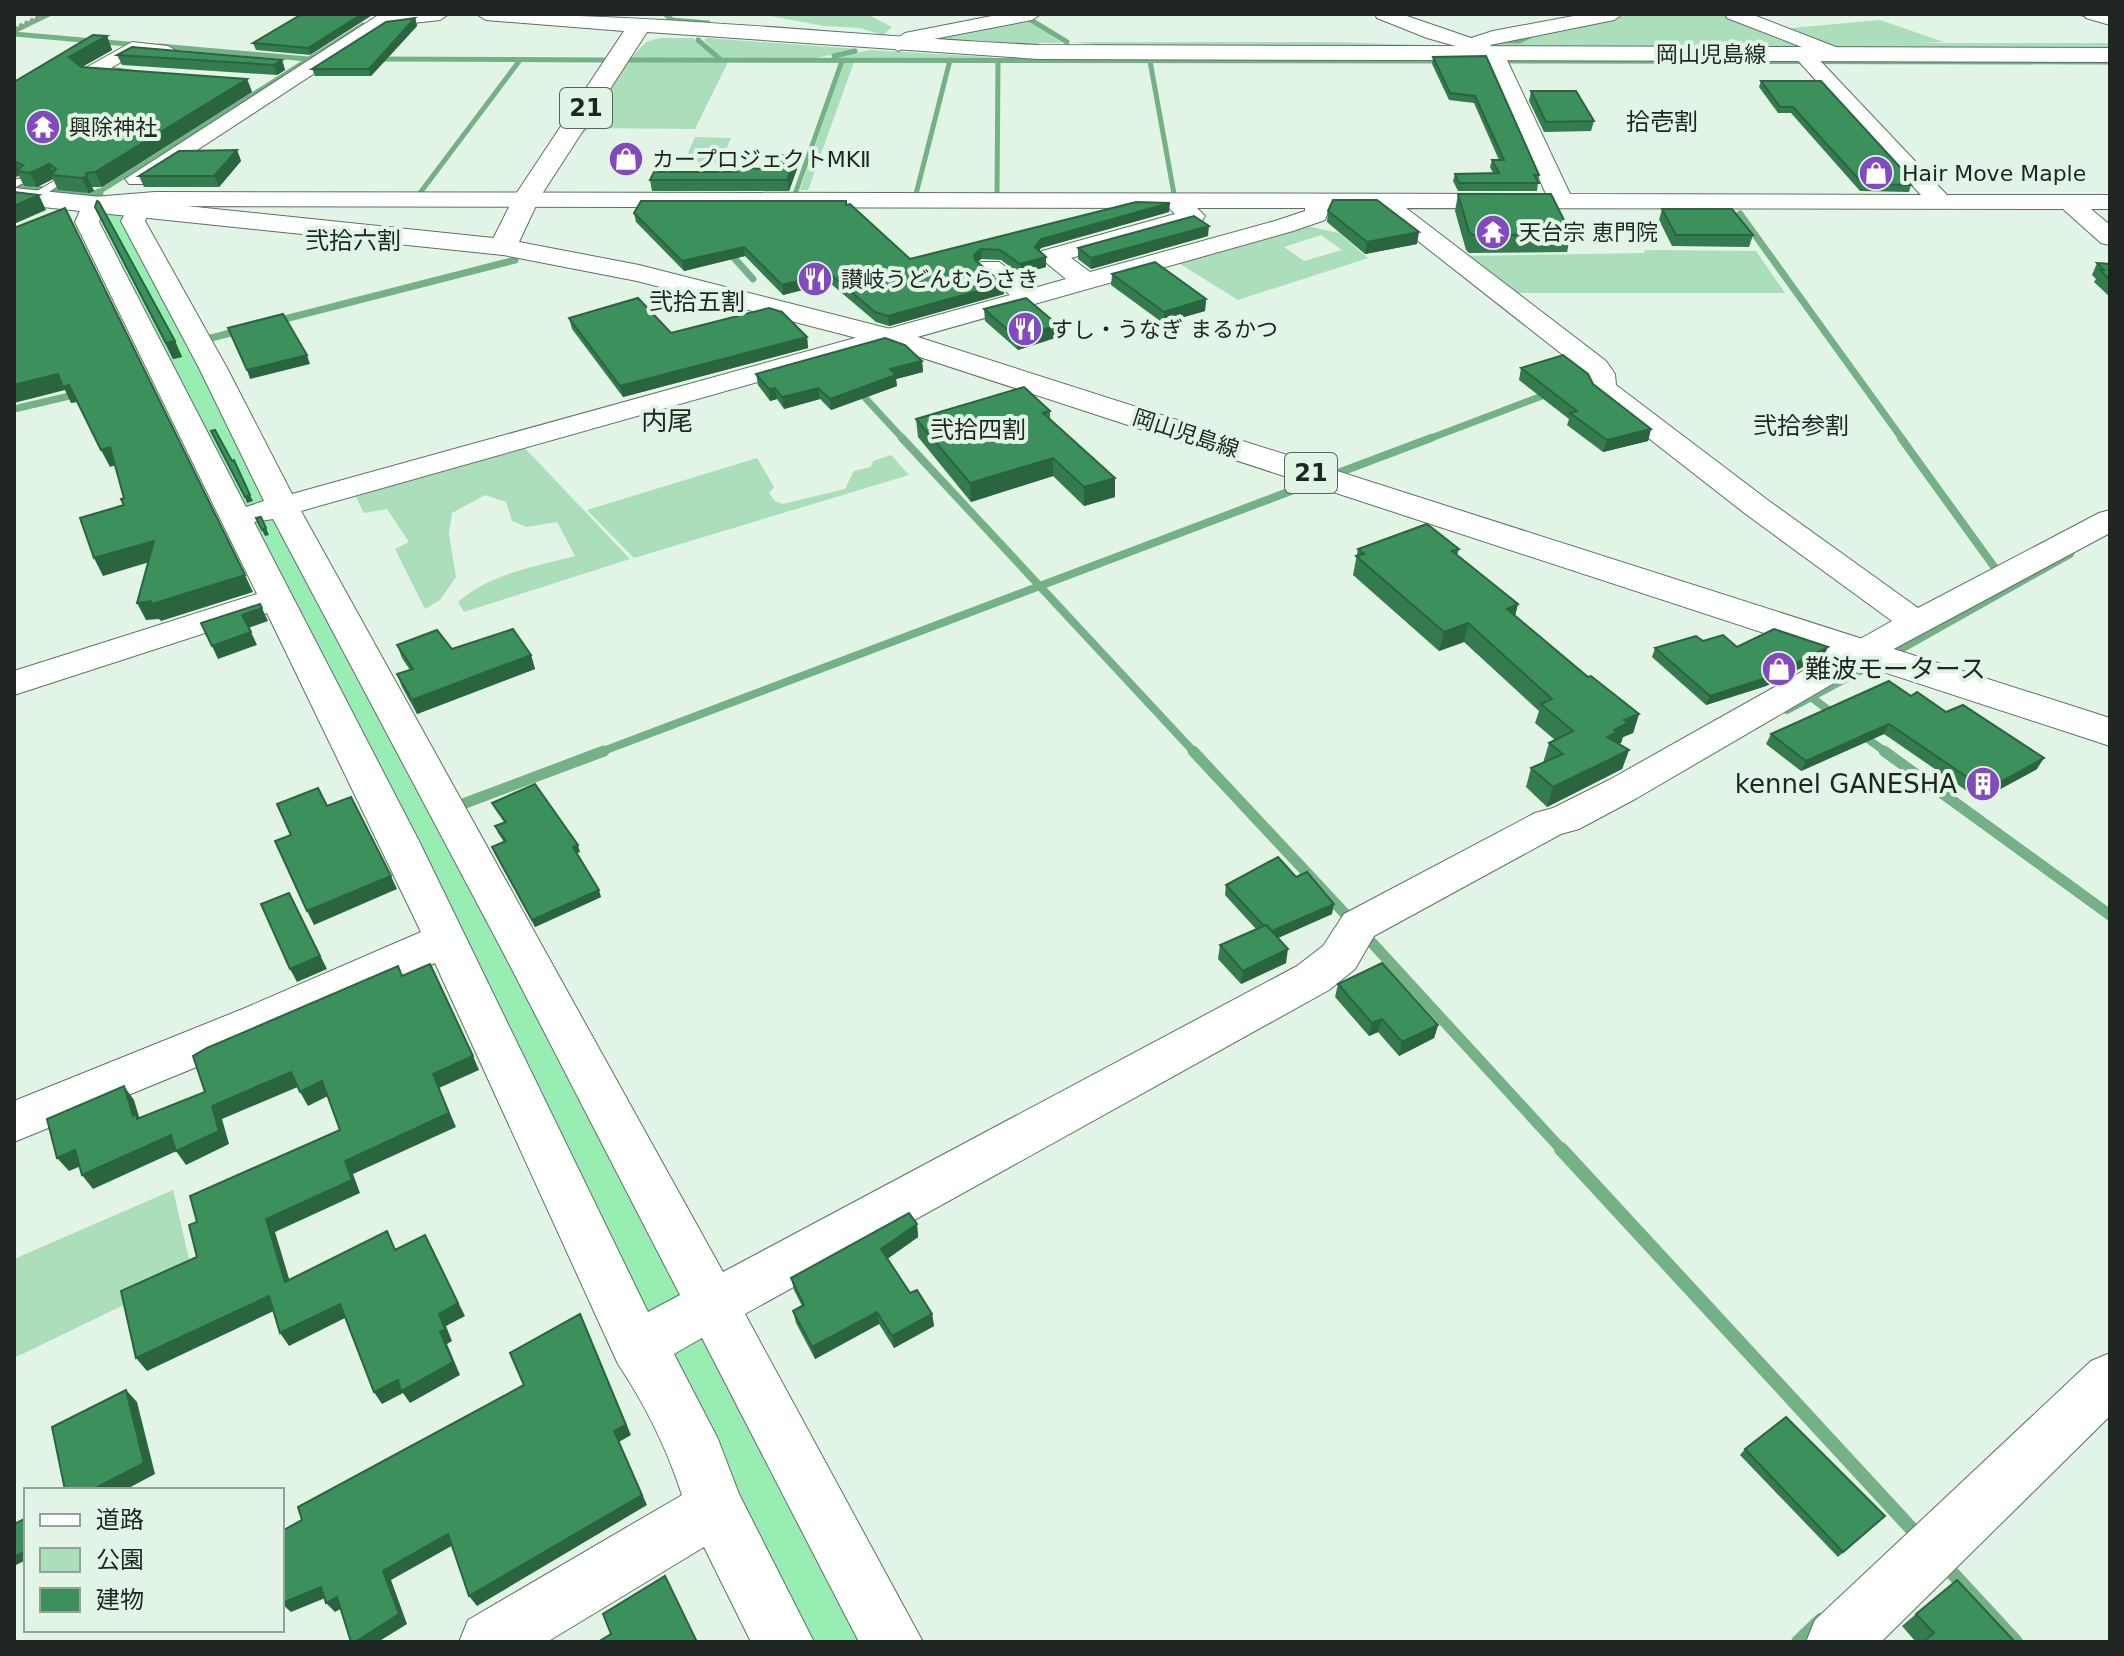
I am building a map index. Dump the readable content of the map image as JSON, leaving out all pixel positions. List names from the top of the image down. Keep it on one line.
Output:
{"streets":{"main road":["岡山児島線","21"]},"crossings":[["岡山児島線","21"]],"districts":["拾壱割","弐拾六割","弐拾五割","内尾","弐拾参割","弐拾四割"],"places":{"temple":["興除神社","天台宗 恵門院"],"shop":["カープロジェクトMKⅡ","Hair Move Maple","難波モータース"],"restaurant":["讃岐うどんむらさき","すし・うなぎ まるかつ"],"building":["kennel GANESHA"]},"legend":["道路","公園","建物"]}
